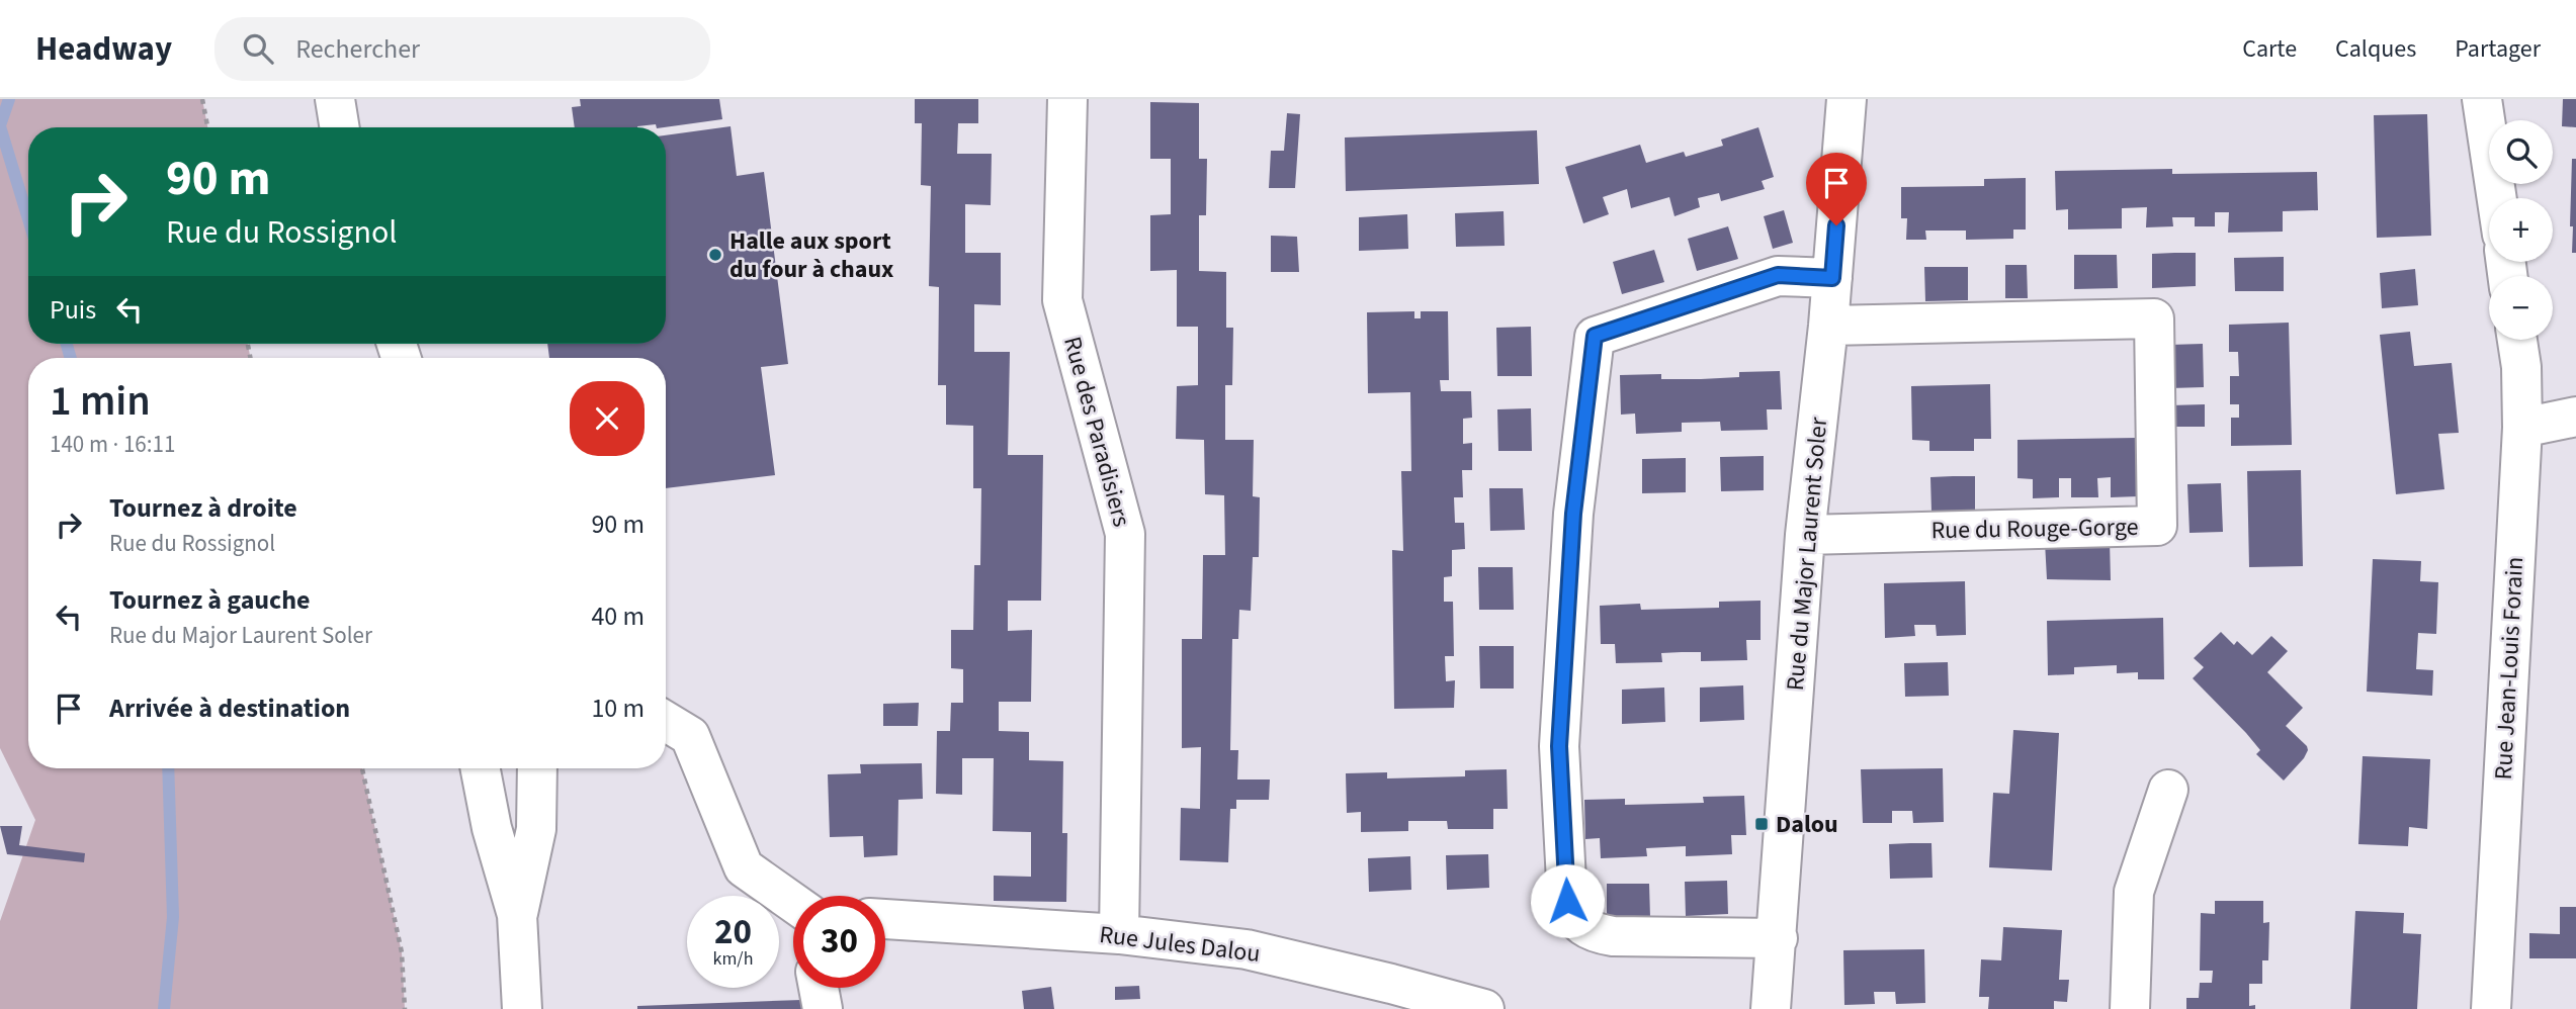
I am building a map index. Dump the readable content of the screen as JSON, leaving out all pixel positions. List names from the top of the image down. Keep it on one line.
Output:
{"streets":{"street":["Rue des Paradisiers","Rue du Rouge-Gorge","Rue du Major Laurent Soler","Rue Jean-Louis Forain","Rue Jules Dalou"]},"crossings":[["Rue des Paradisiers","Rue Jules Dalou"],["Rue du Rouge-Gorge","Rue du Major Laurent Soler"]],"places":{"other":["Halle aux sport du four à chaux"],"transit":["Dalou"]},"page":{"header":"Headway","search":"Rechercher","nav":["Carte","Calques","Partager"],"map_buttons":["+","−"],"turn":["90 m","Rue du Rossignol"],"then":"Puis","heading":["1 min","140 m · 16:11"],"list":[{"name":"Tournez à droite","note":"Rue du Rossignol","value":"90 m"},{"name":"Tournez à gauche","note":"Rue du Major Laurent Soler","value":"40 m"},{"name":"Arrivée à destination","value":"10 m"}],"speed":"20 km/h","limit":"30"}}
